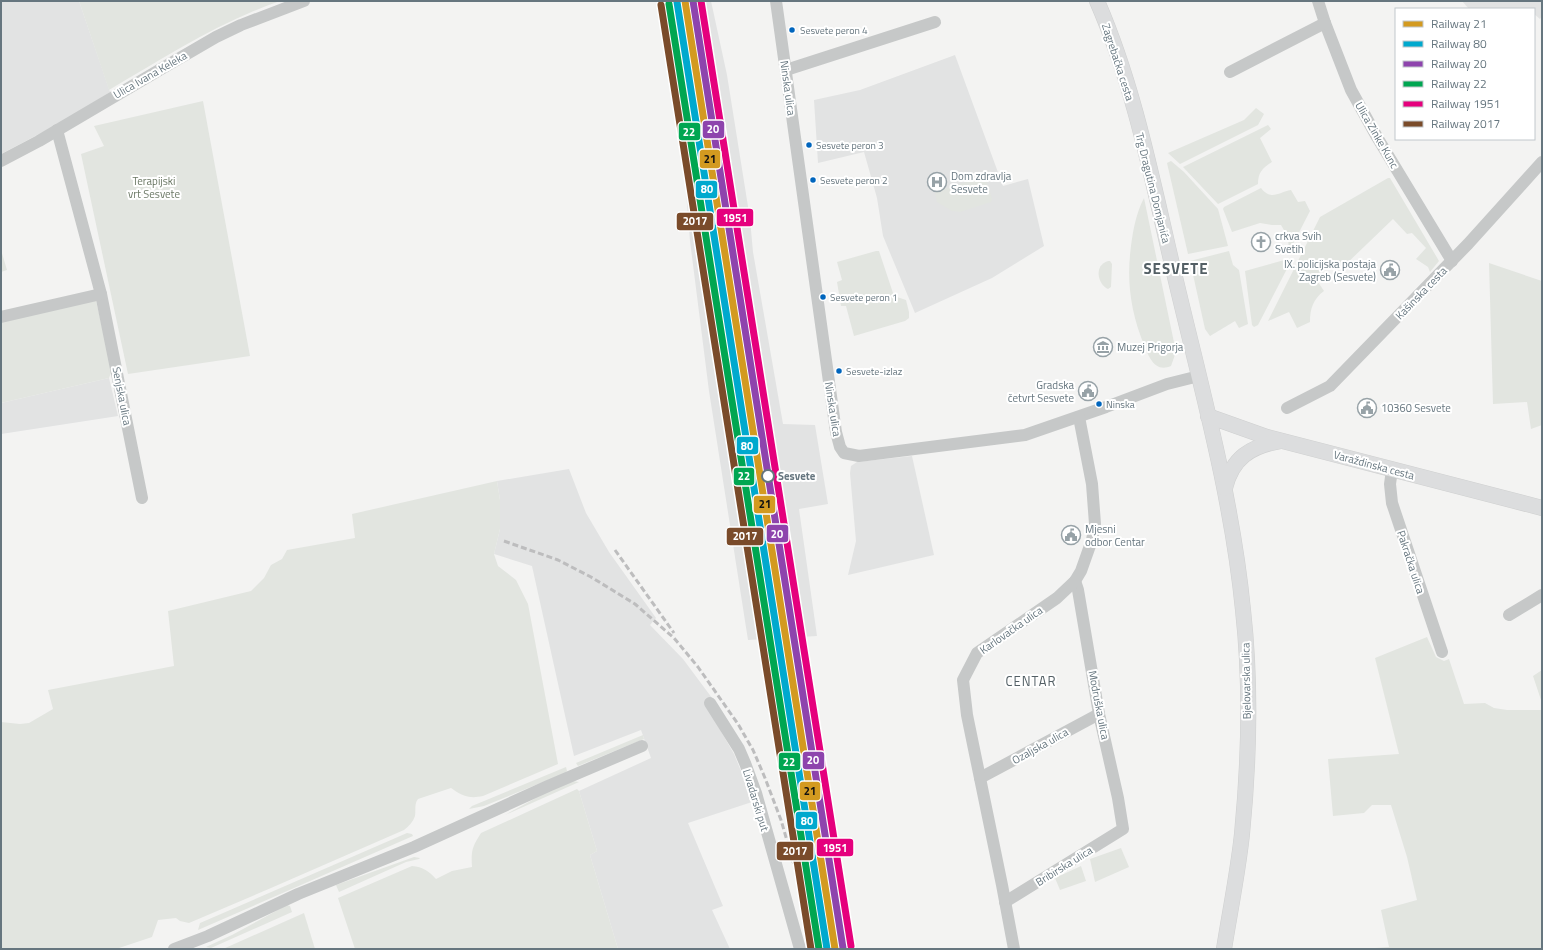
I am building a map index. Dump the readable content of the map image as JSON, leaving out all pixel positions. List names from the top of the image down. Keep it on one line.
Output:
{"streets":{"main road":["Zagrebačka cesta","Trg Dragutina Domjanića","Varaždinska cesta","Bjelovarska ulica"],"street":["Ulica Ivana Keleka","Ninska ulica","Ulica Zinke Kunc","Kašinska cesta","Senjska ulica","Pakračka ulica","Karlovačka ulica","Modruška ulica","Ozaljska ulica","Livadarski put","Bribirska ulica"]},"crossings":[["Zagrebačka cesta","Trg Dragutina Domjanića"],["Ulica Ivana Keleka","Senjska ulica"],["Ninska ulica","Trg Dragutina Domjanića"],["Ninska ulica","Karlovačka ulica"],["Ulica Zinke Kunc","Kašinska cesta"],["Trg Dragutina Domjanića","Varaždinska cesta"],["Trg Dragutina Domjanića","Bjelovarska ulica"],["Varaždinska cesta","Pakračka ulica"],["Varaždinska cesta","Bjelovarska ulica"],["Karlovačka ulica","Modruška ulica"],["Karlovačka ulica","Ozaljska ulica"],["Karlovačka ulica","Bribirska ulica"],["Modruška ulica","Ozaljska ulica"],["Modruška ulica","Bribirska ulica"]],"districts":["SESVETE","CENTAR"],"parks":["Terapijski vrt Sesvete"],"places":{"other":["Sesvete peron 4","Sesvete peron 3","Sesvete peron 2","Sesvete peron 1","Sesvete-izlaz","Ninska","Sesvete"],"hospital":["Dom zdravlja Sesvete"],"church":["crkva Svih Svetih"],"public building":["IX. policijska postaja Zagreb (Sesvete)","Gradska četvrt Sesvete","10360 Sesvete","Mjesni odbor Centar"],"museum":["Muzej Prigorja"]},"lines":["rail line 21","rail line 20","rail line 1951","rail line 80","rail line 22","rail line 2017"],"legend":["Railway 21","Railway 80","Railway 20","Railway 22","Railway 1951","Railway 2017"]}
